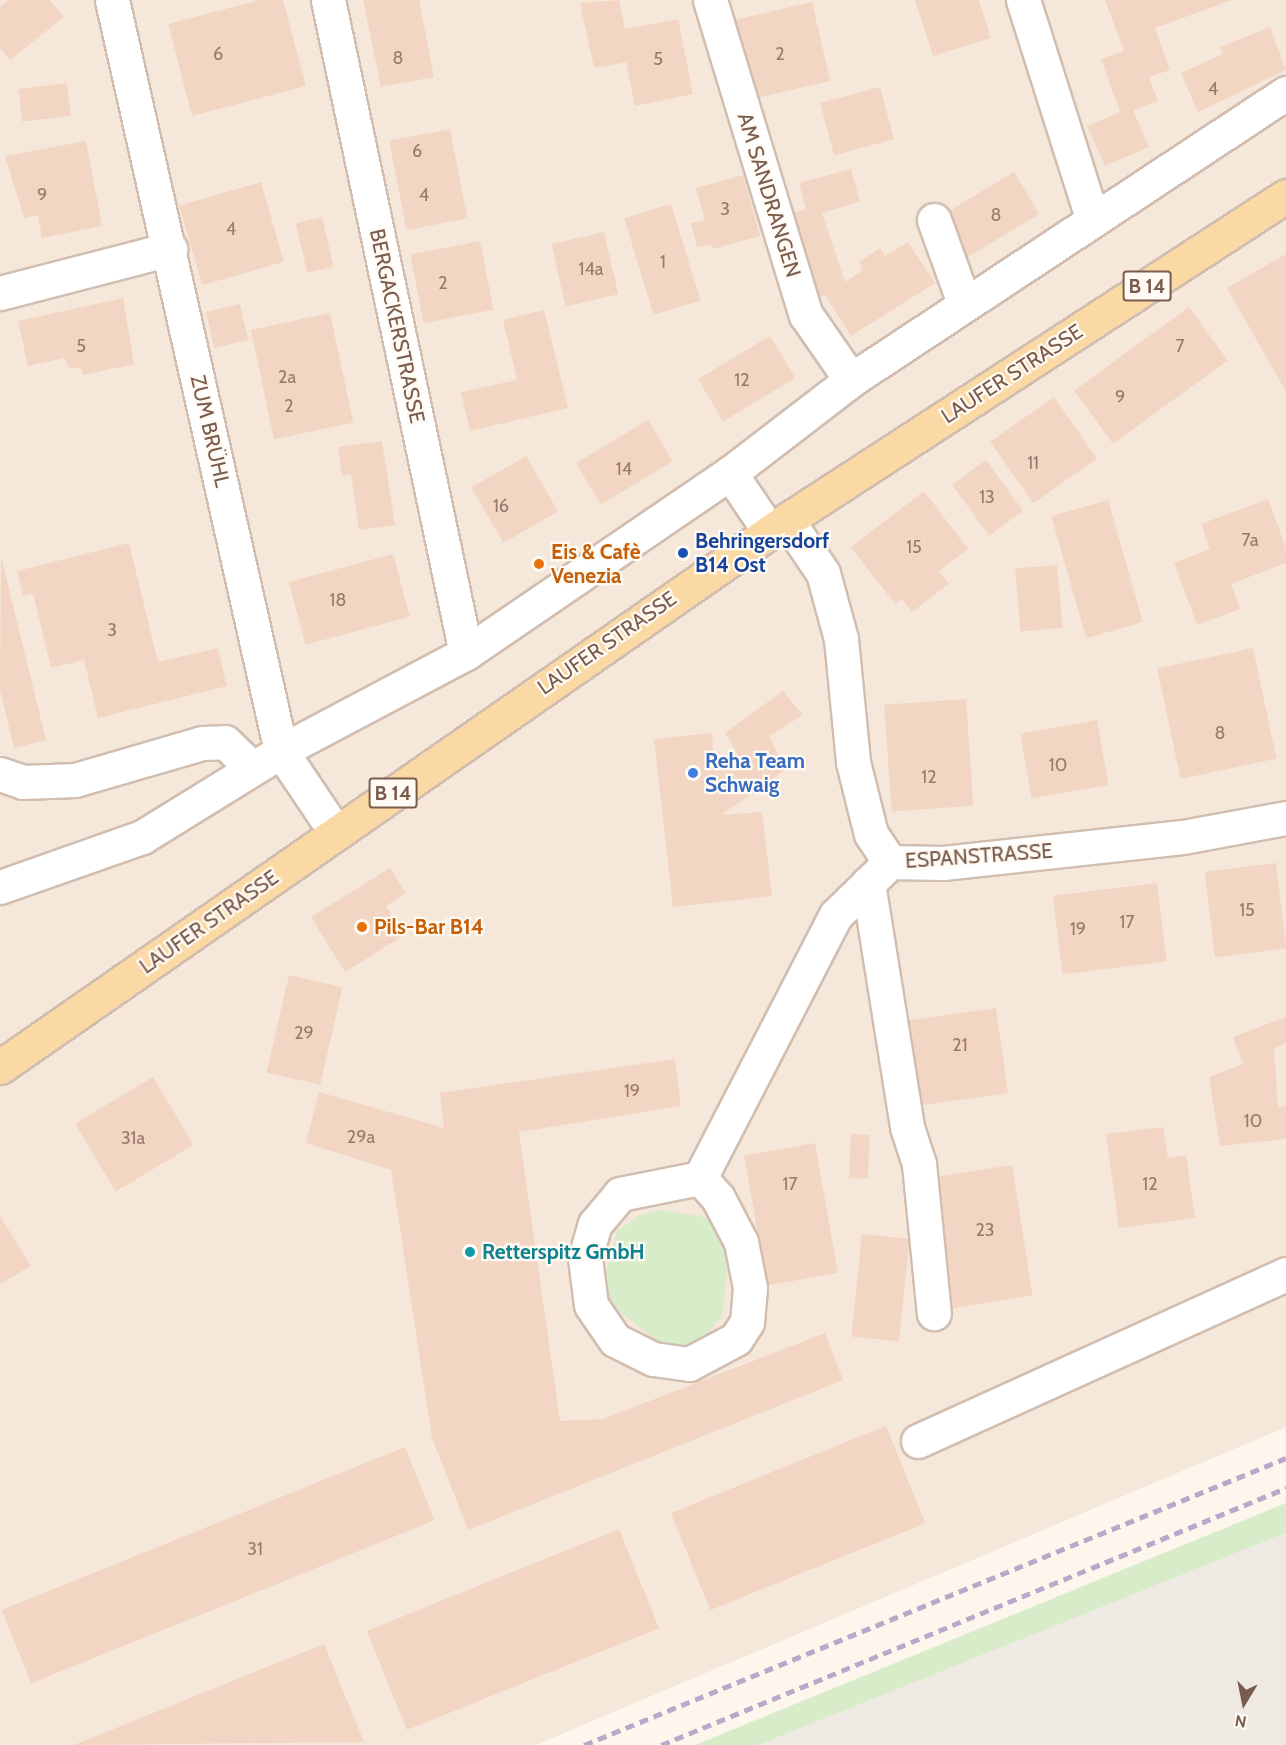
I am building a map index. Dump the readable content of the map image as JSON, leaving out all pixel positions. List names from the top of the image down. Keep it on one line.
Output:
{"streets":{"main road":["B 14","LAUFER STRASSE"],"street":["AM SANDRANGEN","BERGACKERSTRASSE","ZUM BRÜHL","ESPANSTRASSE"]},"crossings":[["LAUFER STRASSE","ZUM BRÜHL"],["LAUFER STRASSE","ESPANSTRASSE"]],"places":["Behringersdorf B14 Ost","Eis & Cafè Venezia","Reha Team Schwaig","Pils-Bar B14","Retterspitz GmbH"],"house_numbers":["6","2","8","5","4","6","9","4","3","8","4","1","14a","2","5","7","2a","12","9","2","11","14","13","16","7a","15","18","3","8","10","12","15","17","19","29","21","19","10","29a","31a","17","12","23","31"],"north":"bottom"}
